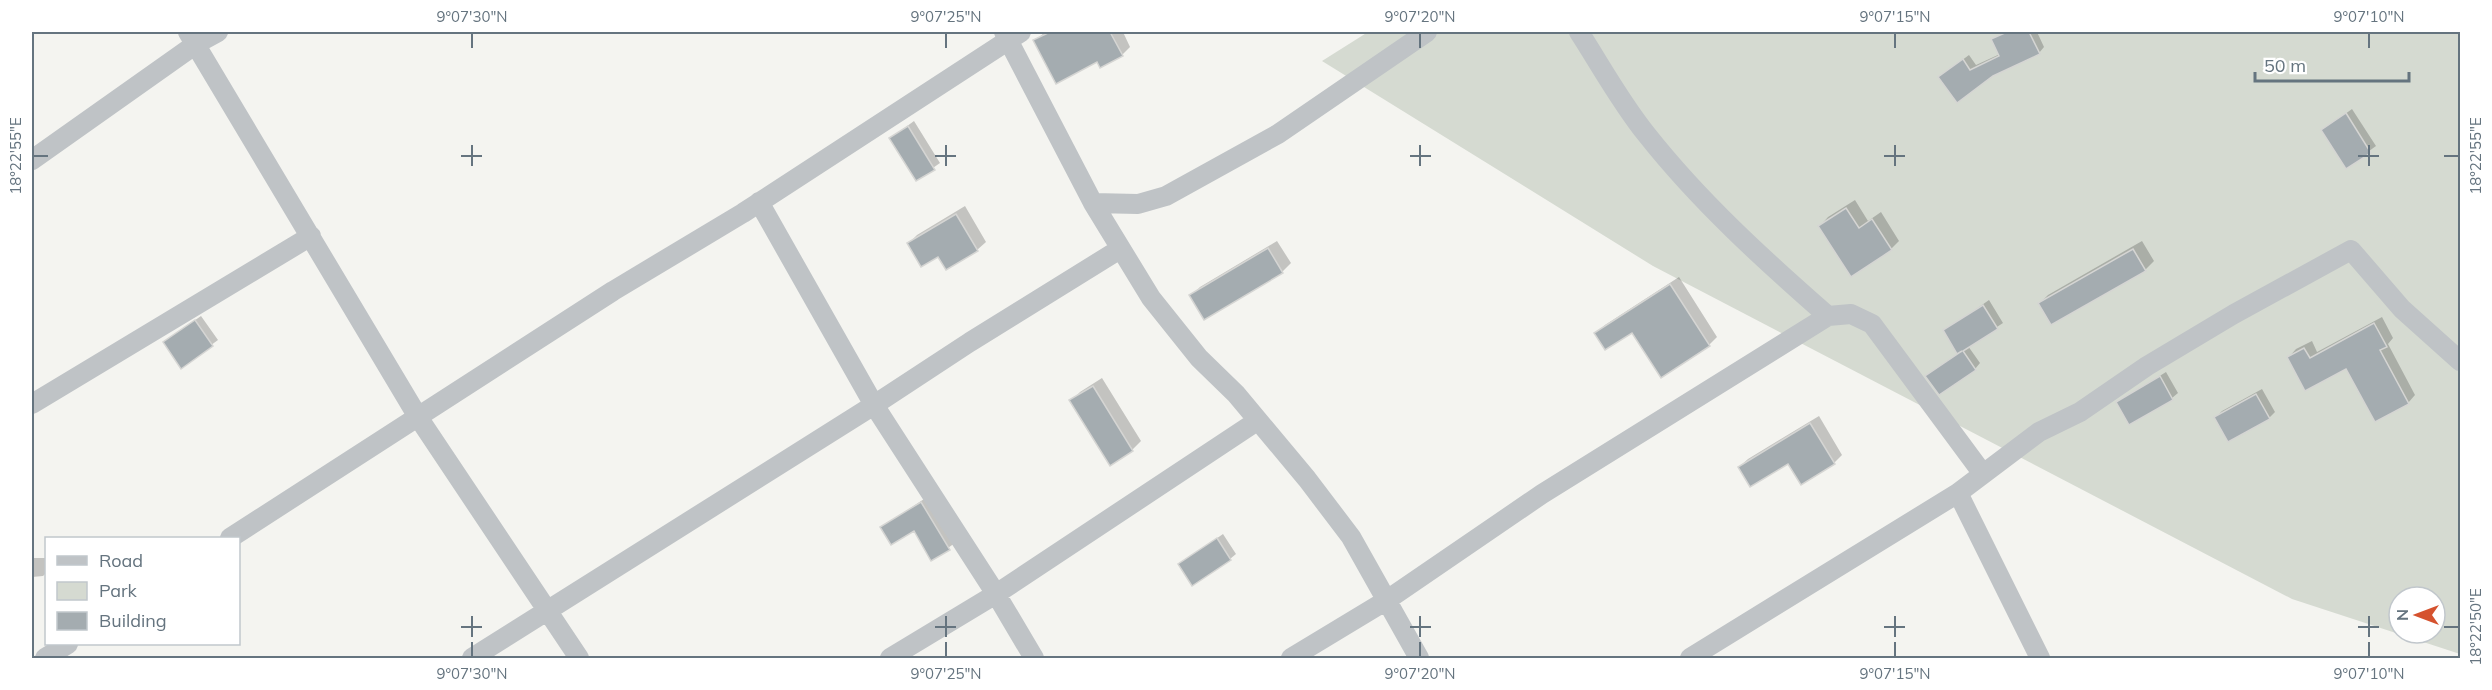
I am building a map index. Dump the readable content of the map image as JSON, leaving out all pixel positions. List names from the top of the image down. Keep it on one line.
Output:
{"legend":["Road","Park","Building"],"scale_bar":"50 m","north":"left","coordinates":["9°07'30\"N","9°07'25\"N","9°07'20\"N","9°07'15\"N","9°07'10\"N","18°22'55\"E","18°22'50\"E"]}
